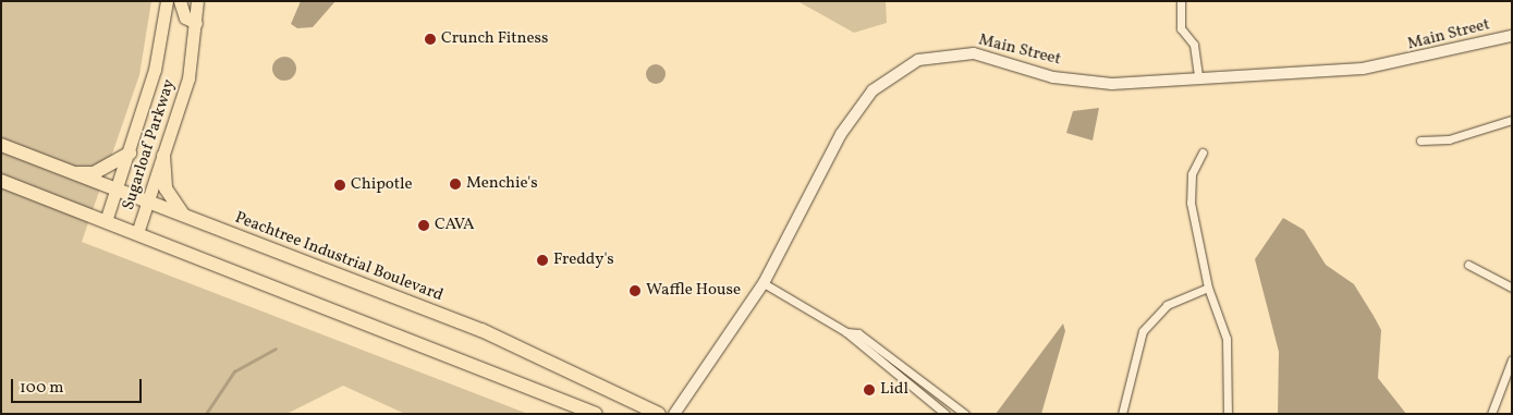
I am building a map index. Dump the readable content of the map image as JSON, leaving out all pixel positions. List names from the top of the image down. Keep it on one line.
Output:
{"streets":{"highway":["Peachtree Industrial Boulevard"],"main road":["Sugarloaf Parkway"],"street":["Main Street"]},"crossings":[["Sugarloaf Parkway","Peachtree Industrial Boulevard"]],"places":["Crunch Fitness","Menchie's","Chipotle","CAVA","Freddy's","Waffle House","Lidl"],"scale_bar":"100 m"}
